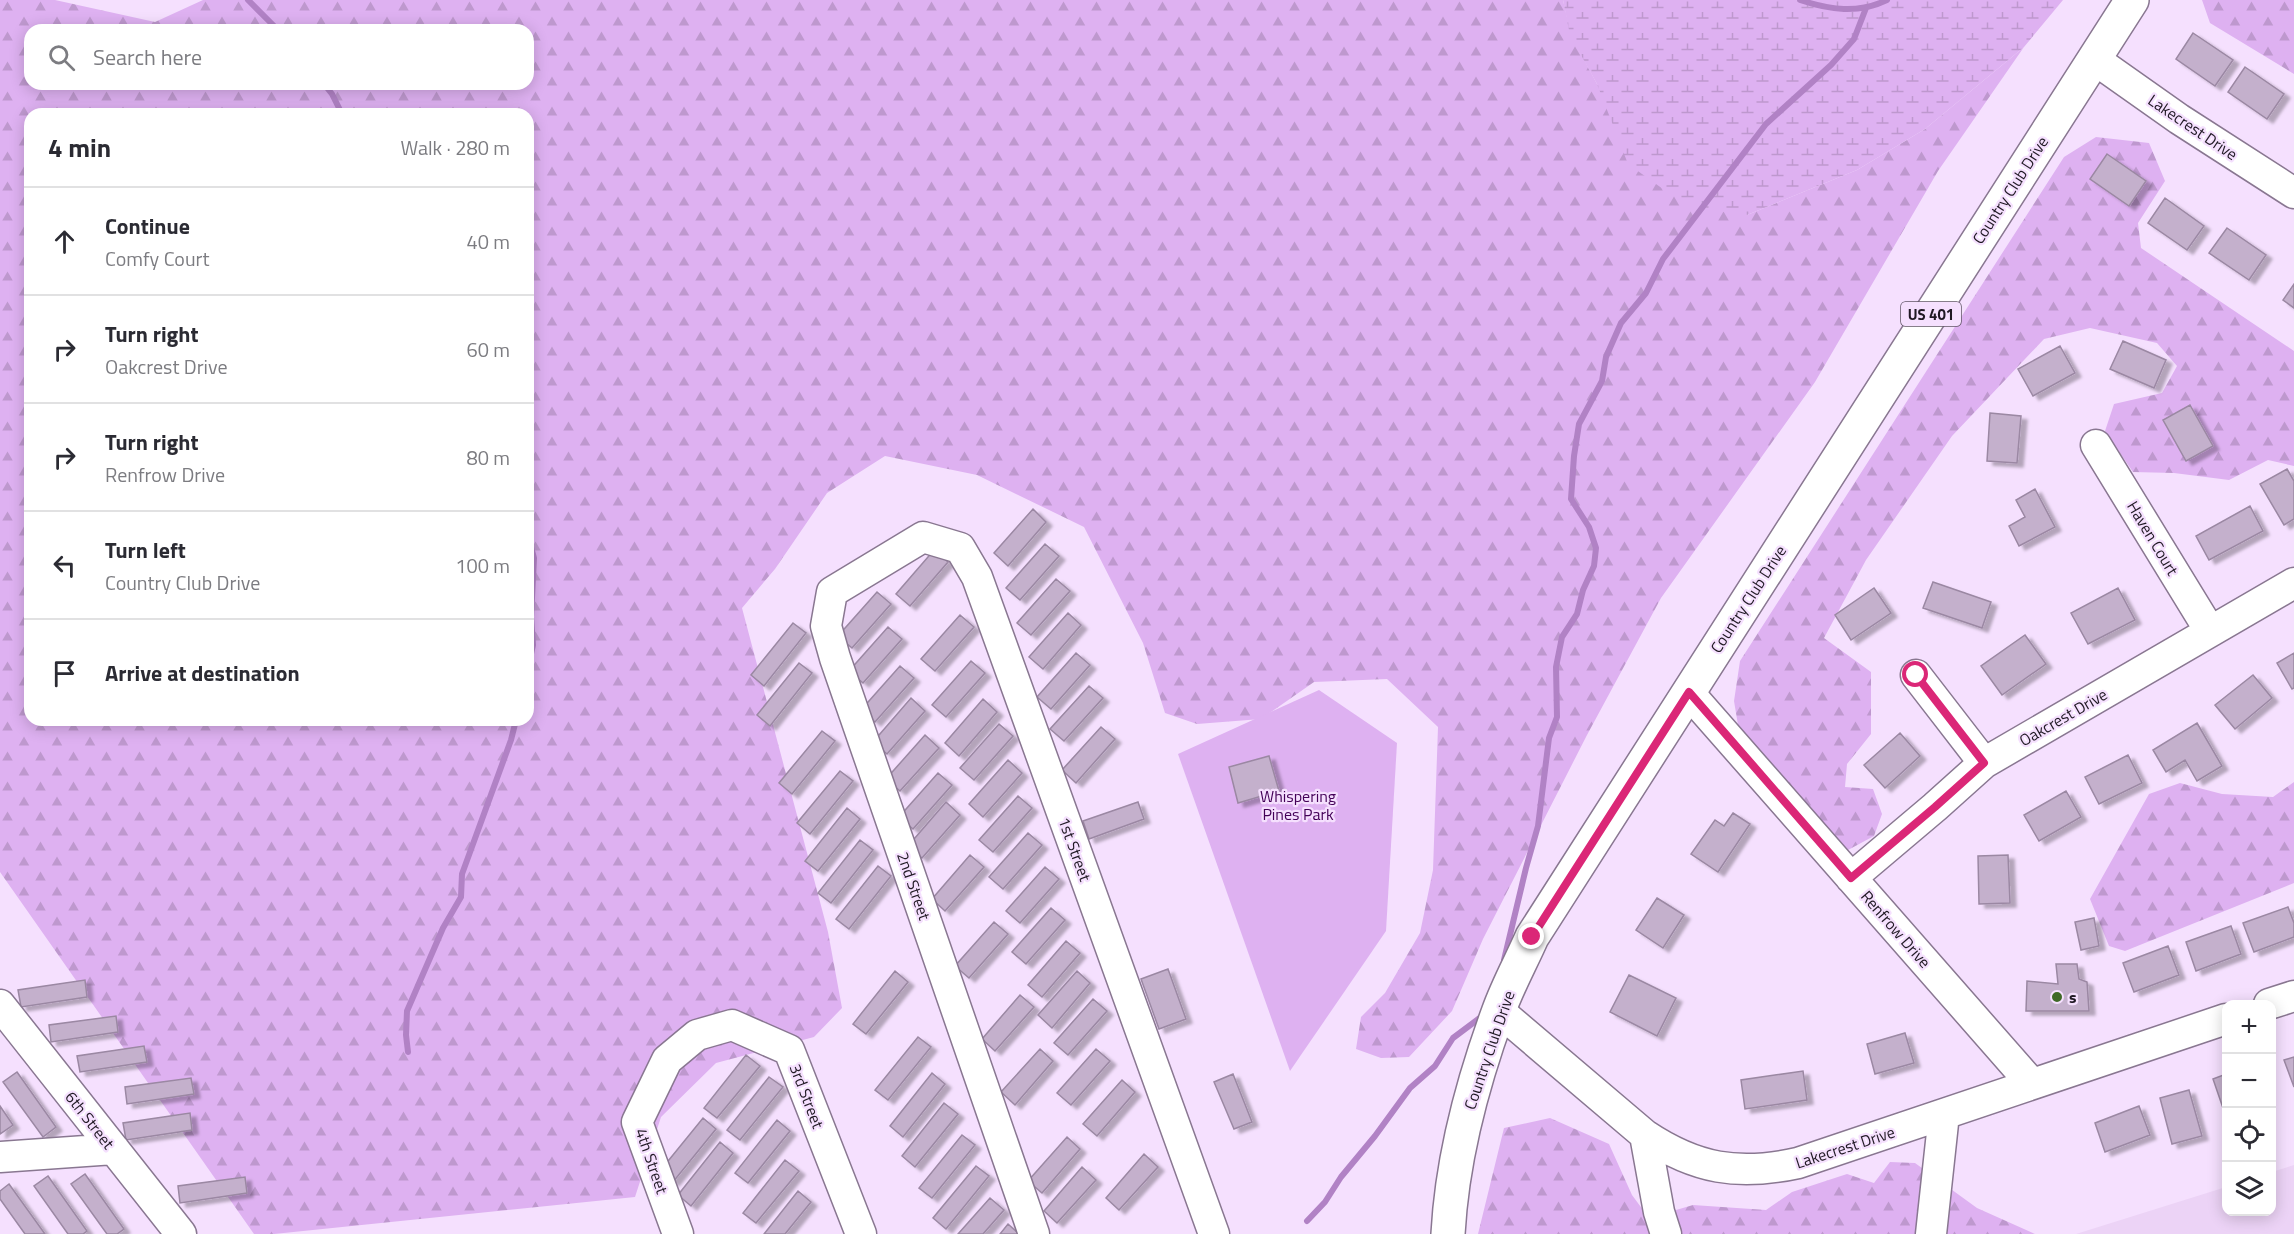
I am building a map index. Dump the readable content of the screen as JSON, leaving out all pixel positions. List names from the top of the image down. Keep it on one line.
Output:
{"streets":{"main road":["Country Club Drive","US 401"],"street":["Lakecrest Drive","Haven Court","Oakcrest Drive","1st Street","2nd Street","Renfrow Drive","3rd Street","6th Street","4th Street"]},"crossings":[["Lakecrest Drive","Country Club Drive"],["Lakecrest Drive","Renfrow Drive"],["Country Club Drive","Renfrow Drive"],["Haven Court","Oakcrest Drive"],["Oakcrest Drive","Renfrow Drive"],["1st Street","2nd Street"],["3rd Street","4th Street"]],"parks":["Whispering Pines Park"],"places":["s"],"page":{"search":"Search here","heading":["4 min","Walk · 280 m"],"list":[["Continue","Comfy Court","40 m"],["Turn right","Oakcrest Drive","60 m"],["Turn right","Renfrow Drive","80 m"],["Turn left","Country Club Drive","100 m"],"Arrive at destination"],"map_buttons":["+","−"]}}
